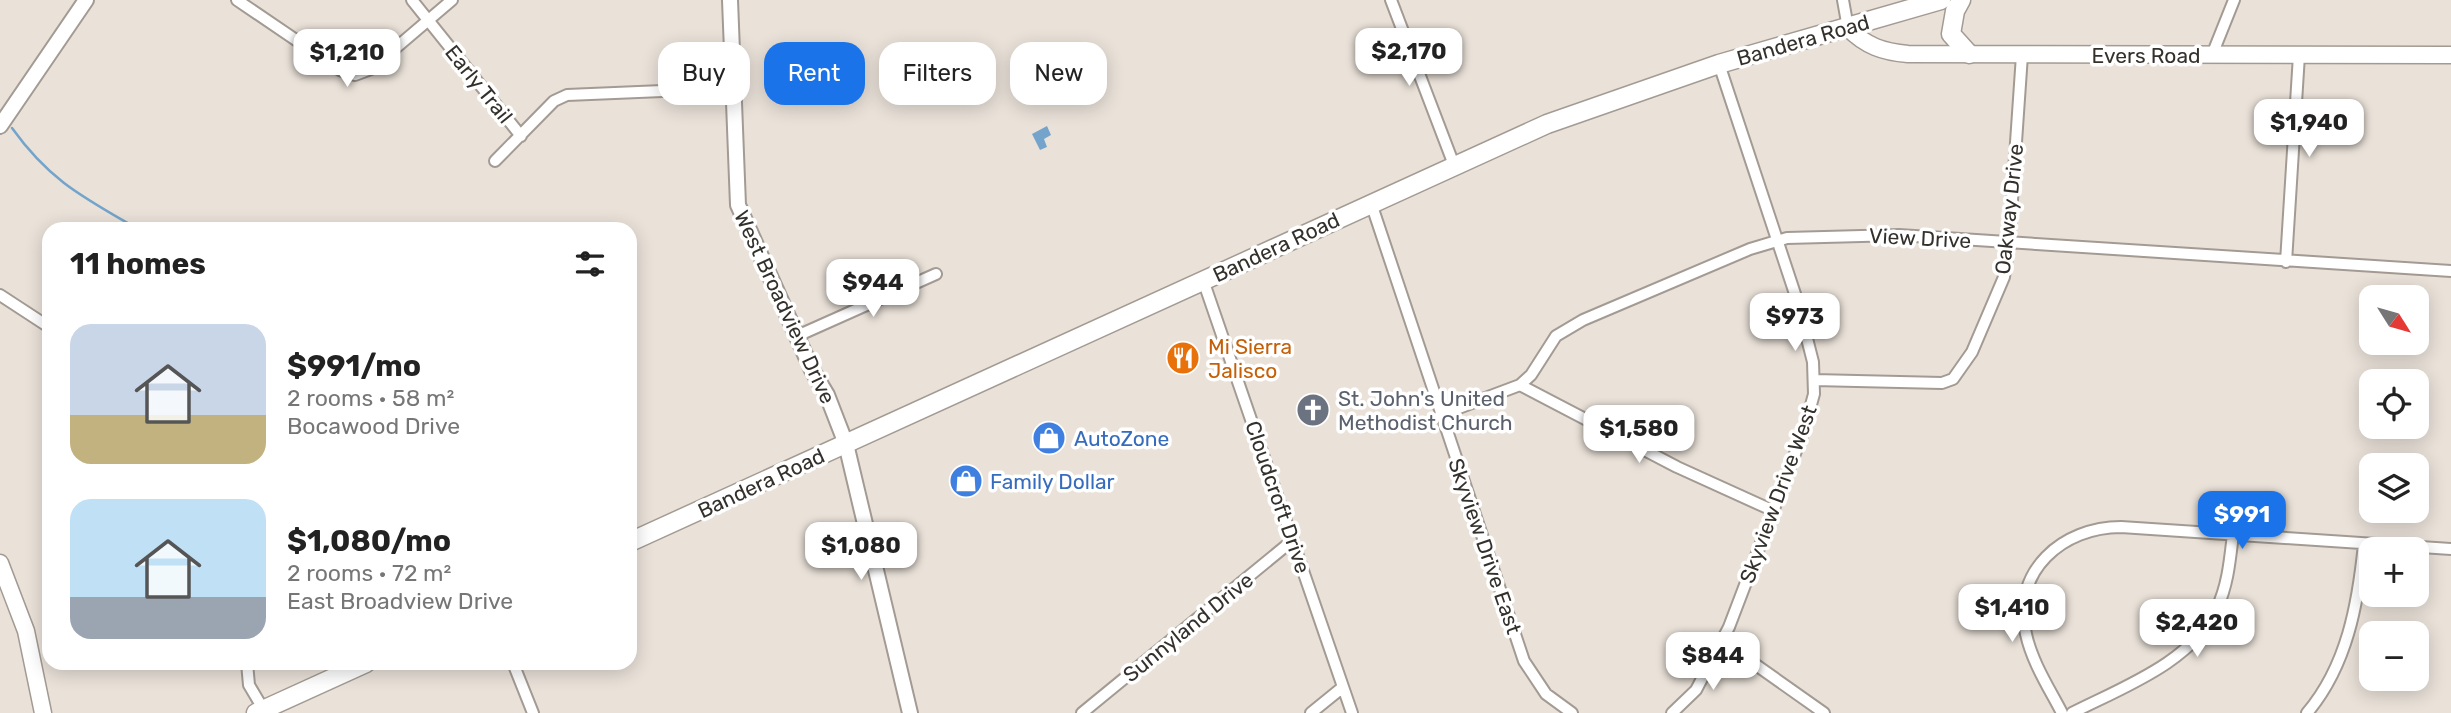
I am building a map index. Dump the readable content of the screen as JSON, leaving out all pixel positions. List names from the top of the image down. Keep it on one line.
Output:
{"streets":{"main road":["Bandera Road","Evers Road"],"street":["Early Trail","Oakway Drive","View Drive","West Broadview Drive","Skyview Drive West","Cloudcroft Drive","Skyview Drive East","Sunnyland Drive"]},"crossings":[["Bandera Road","Evers Road"],["Bandera Road","West Broadview Drive"],["Bandera Road","Skyview Drive West"],["Bandera Road","Cloudcroft Drive"],["Bandera Road","Skyview Drive East"],["Evers Road","Oakway Drive"],["Oakway Drive","View Drive"],["Oakway Drive","Skyview Drive West"],["View Drive","Skyview Drive West"],["Cloudcroft Drive","Sunnyland Drive"]],"places":{"restaurant":["Mi Sierra Jalisco"],"church":["St. John's United Methodist Church"],"shop":["AutoZone","Family Dollar"]},"north":"bottom right","page":{"price":["$2,170","$1,210","$1,940","$944","$973","$1,580","$991","$1,080","$1,410","$2,420","$844"],"chip":["Buy","Rent","Filters","New"],"heading":"11 homes","map_buttons":["+","−"],"list":[{"name":"$991/mo","note":"2 rooms · 58 m² · Bocawood Drive"},{"name":"$1,080/mo","note":"2 rooms · 72 m² · East Broadview Drive"}]}}
